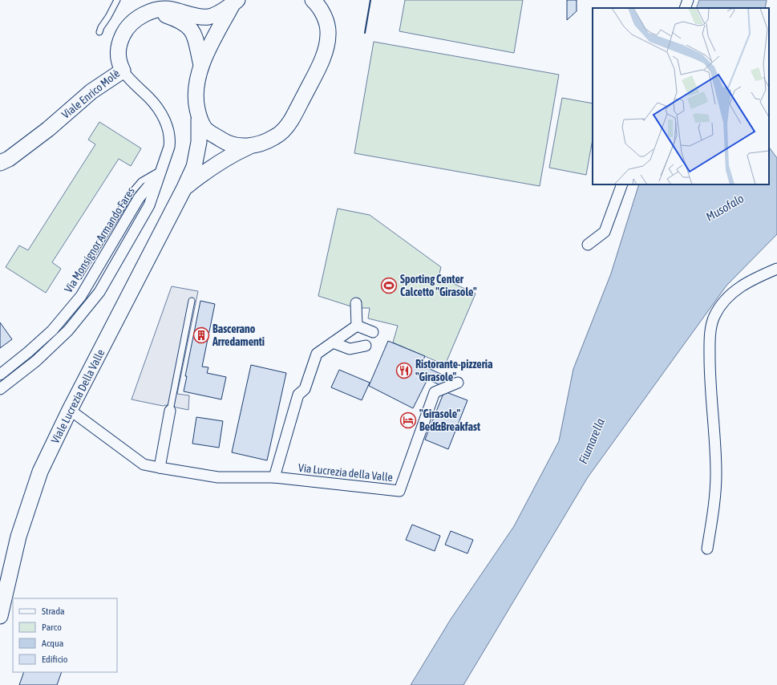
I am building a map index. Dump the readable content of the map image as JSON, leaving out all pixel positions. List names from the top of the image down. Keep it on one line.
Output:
{"streets":{"main road":["Viale Enrico Molè","Viale Lucrezia Della Valle"],"street":["Via Monsignor Armando Fares","Via Lucrezia della Valle"]},"crossings":[["Viale Enrico Molè","Via Monsignor Armando Fares"],["Viale Enrico Molè","Viale Lucrezia Della Valle"],["Viale Lucrezia Della Valle","Via Lucrezia della Valle"]],"water":["Musofalo","Fiumarella"],"places":{"sports":["Sporting Center Calcetto \"Girasole\""],"building":["Bascerano Arredamenti"],"restaurant":["Ristorante-pizzeria \"Girasole\""],"hotel":["\"Girasole\" Bed&Breakfast"]},"legend":["Strada","Parco","Acqua","Edificio"]}
